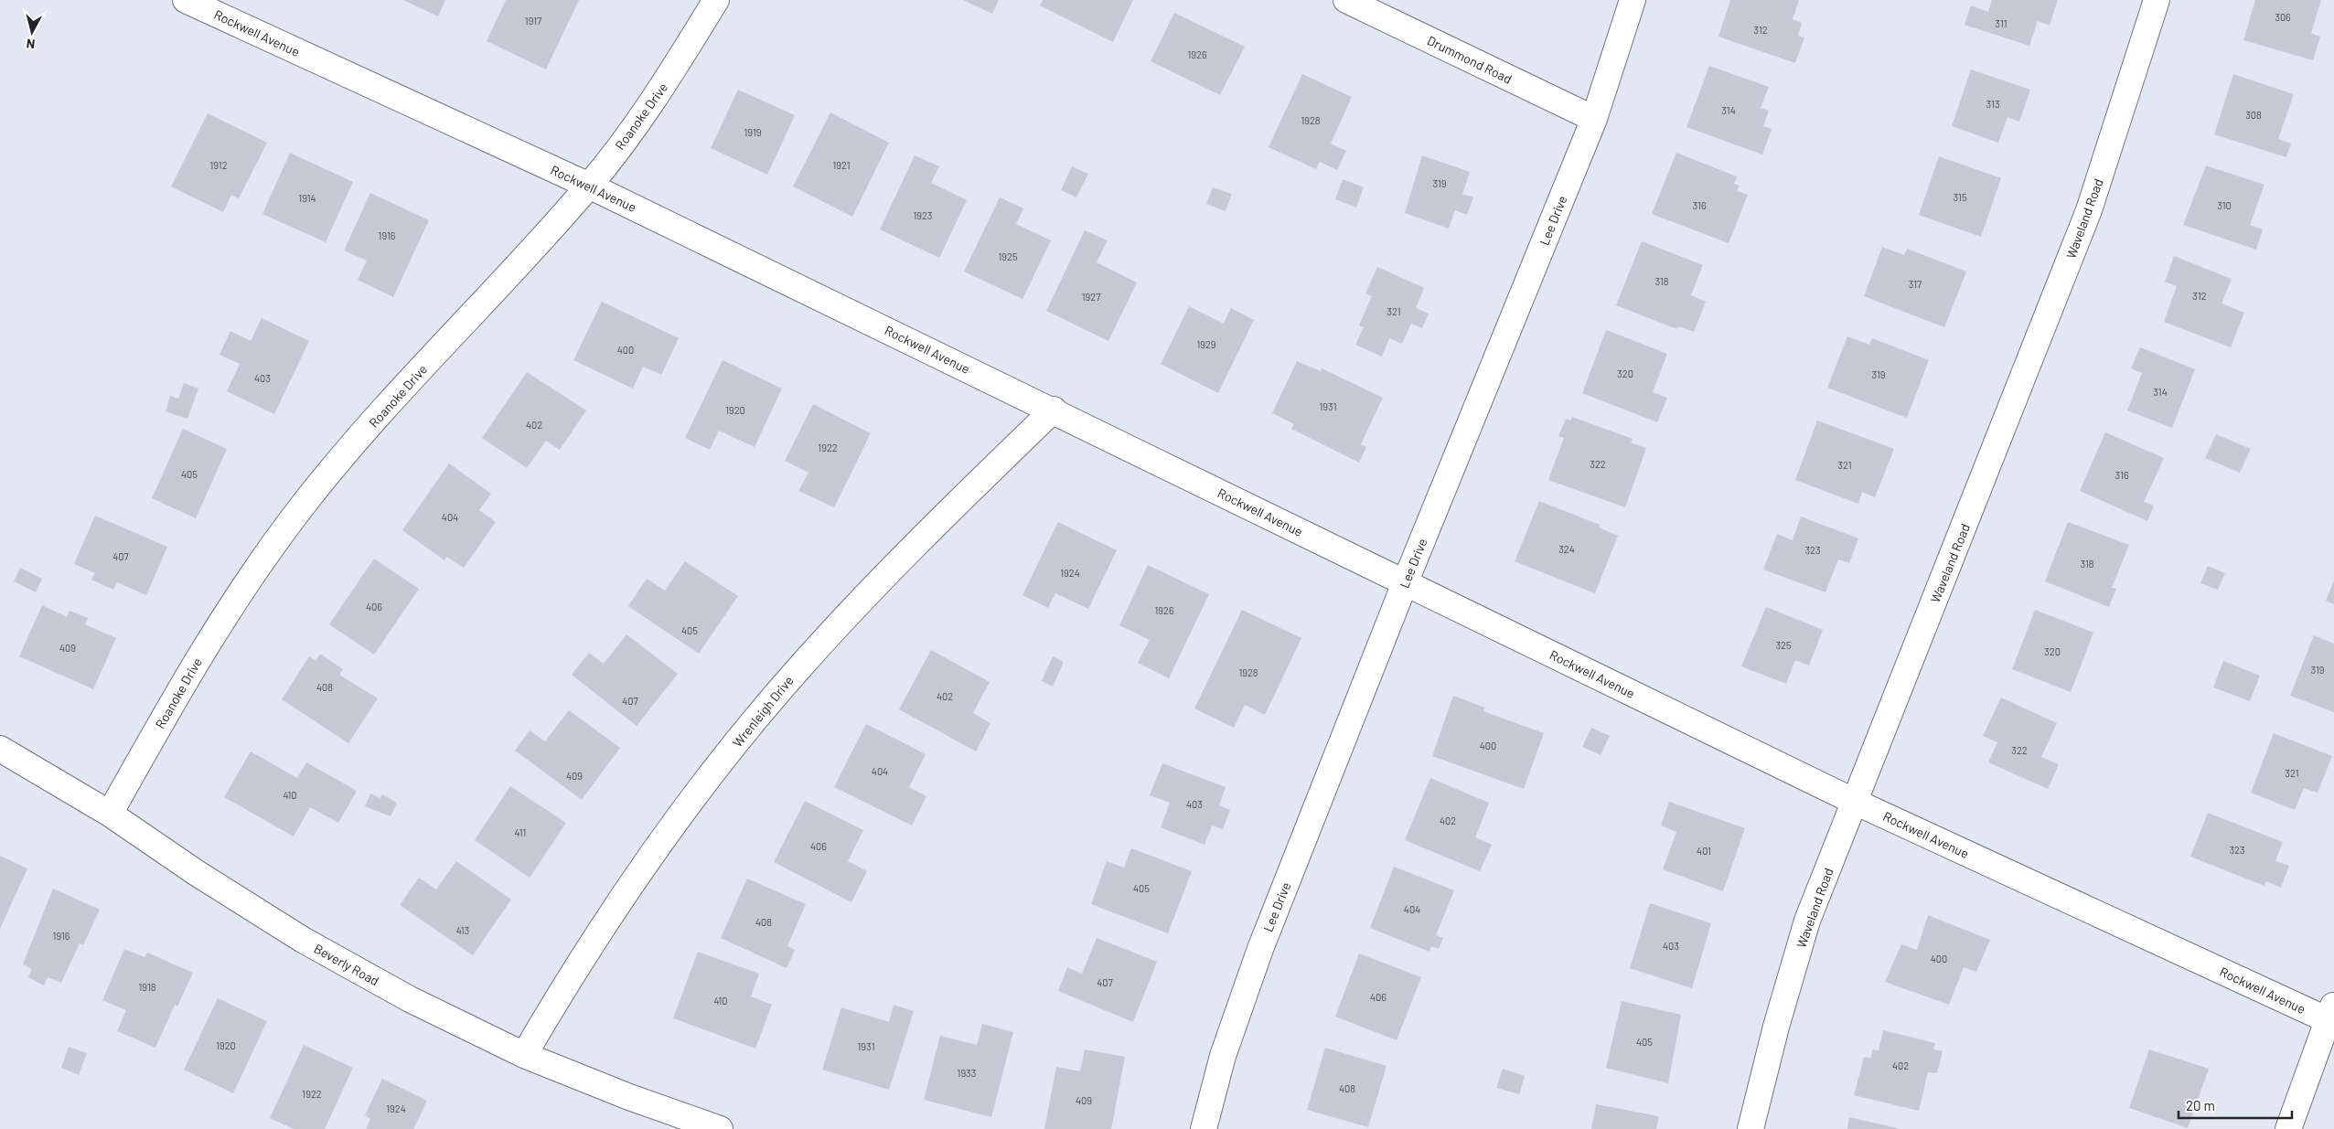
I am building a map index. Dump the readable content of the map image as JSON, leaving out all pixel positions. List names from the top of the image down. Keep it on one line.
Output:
{"streets":{"street":["Rockwell Avenue","Drummond Road","Roanoke Drive","Waveland Road","Lee Drive","Wrenleigh Drive","Beverly Road"]},"crossings":[["Rockwell Avenue","Roanoke Drive"],["Rockwell Avenue","Waveland Road"],["Rockwell Avenue","Lee Drive"],["Rockwell Avenue","Wrenleigh Drive"],["Drummond Road","Lee Drive"],["Roanoke Drive","Beverly Road"],["Wrenleigh Drive","Beverly Road"]],"house_numbers":["306","1917","311","312","1926","313","314","308","1928","1919","1912","1921","319","315","1914","316","310","1923","1916","1925","318","317","312","1927","321","1929","400","320","319","403","314","1931","1920","402","1922","322","321","405","316","404","324","323","407","318","1924","406","1926","405","325","409","320","319","1928","408","402","407","400","322","404","321","409","410","403","402","411","406","323","401","405","404","408","413","1916","403","400","407","1918","406","410","405","1920","1931","402","1933","408","1922","409","1924"],"scale_bar":"20 m","north":"bottom"}
